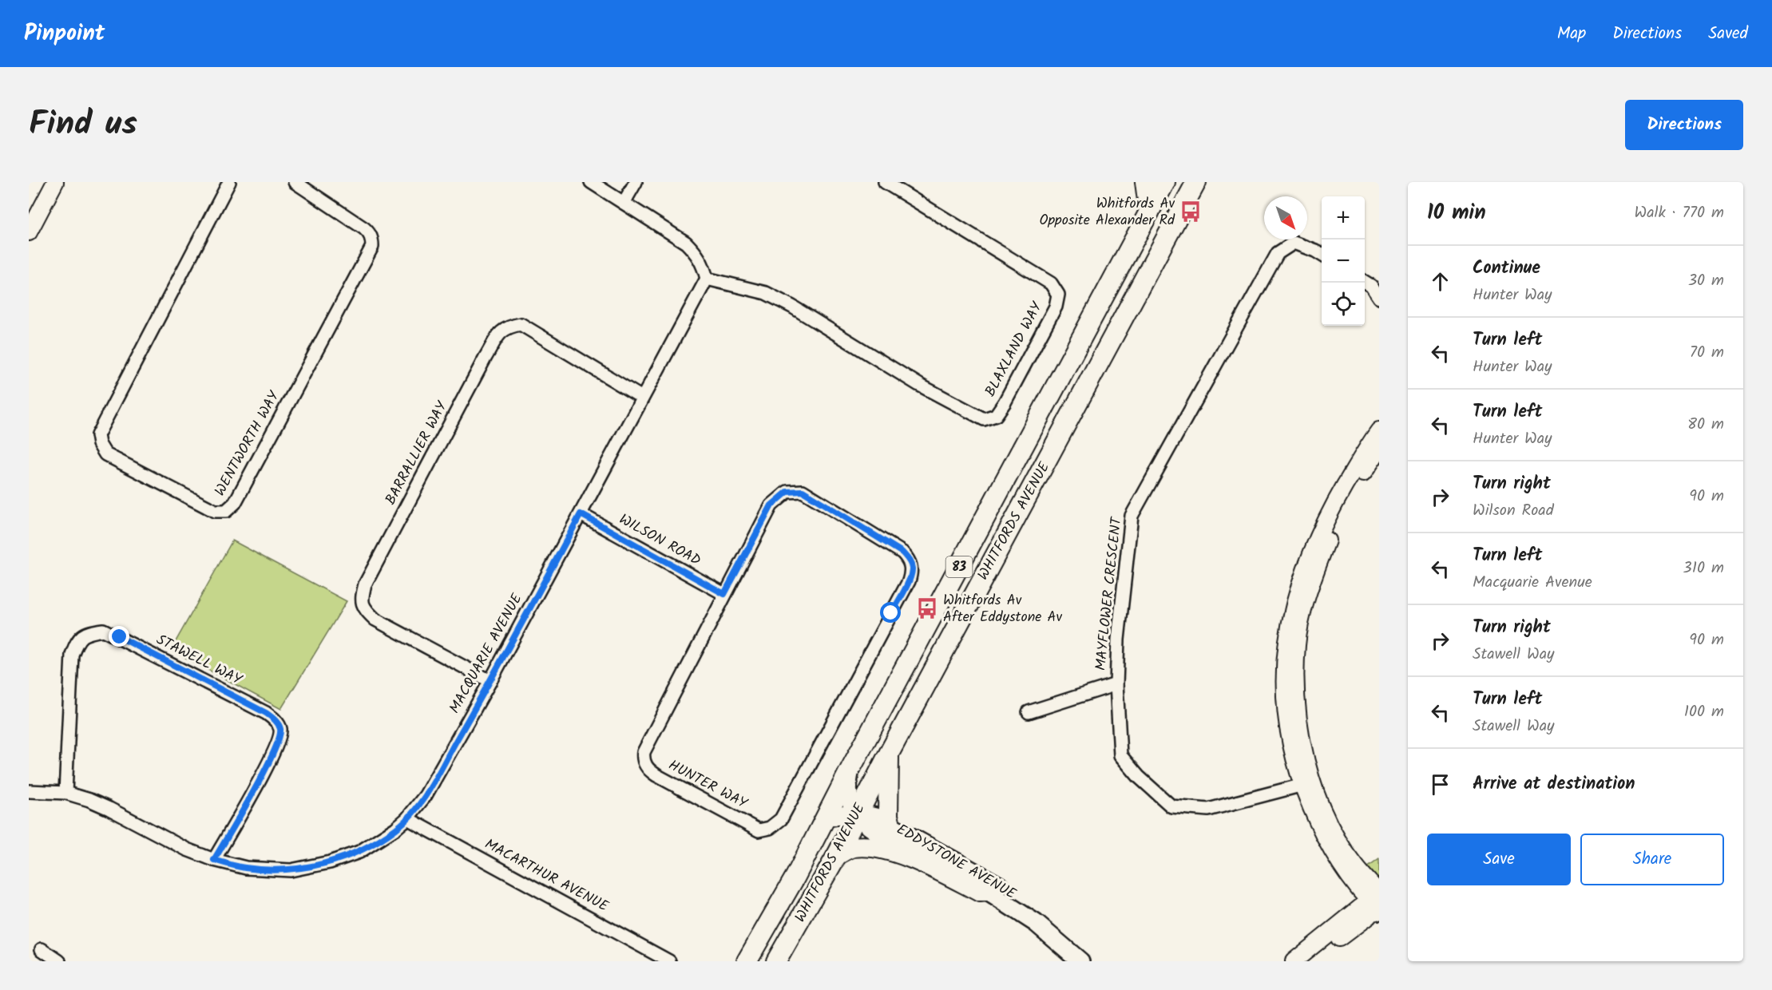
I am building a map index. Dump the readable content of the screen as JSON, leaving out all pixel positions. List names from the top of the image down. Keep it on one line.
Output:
{"streets":{"main road":["WHITFORDS AVENUE","83","EDDYSTONE AVENUE"],"street":["BLAXLAND WAY","WENTWORTH WAY","BARRALLIER WAY","WILSON ROAD","MAYFLOWER CRESCENT","MACQUARIE AVENUE","STAWELL WAY","HUNTER WAY","MACARTHUR AVENUE"]},"crossings":[["BLAXLAND WAY","MACQUARIE AVENUE"],["BARRALLIER WAY","MACQUARIE AVENUE"],["WHITFORDS AVENUE","EDDYSTONE AVENUE"],["WILSON ROAD","MACQUARIE AVENUE"],["WILSON ROAD","HUNTER WAY"],["MACQUARIE AVENUE","STAWELL WAY"],["MACQUARIE AVENUE","MACARTHUR AVENUE"]],"places":{"bus stop":["Whitfords Av Opposite Alexander Rd","Whitfords Av After Eddystone Av"]},"north":"bottom right","page":{"header":"Pinpoint","nav":["Map","Directions","Saved"],"title":"Find us","buttons":["Directions",["Save","Share"]],"heading":["10 min","Walk · 770 m"],"map_buttons":["+","−"],"list":[["Continue","Hunter Way","30 m"],["Turn left","Hunter Way","70 m"],["Turn left","Hunter Way","80 m"],["Turn right","Wilson Road","90 m"],["Turn left","Macquarie Avenue","310 m"],["Turn right","Stawell Way","90 m"],["Turn left","Stawell Way","100 m"],"Arrive at destination"]}}
